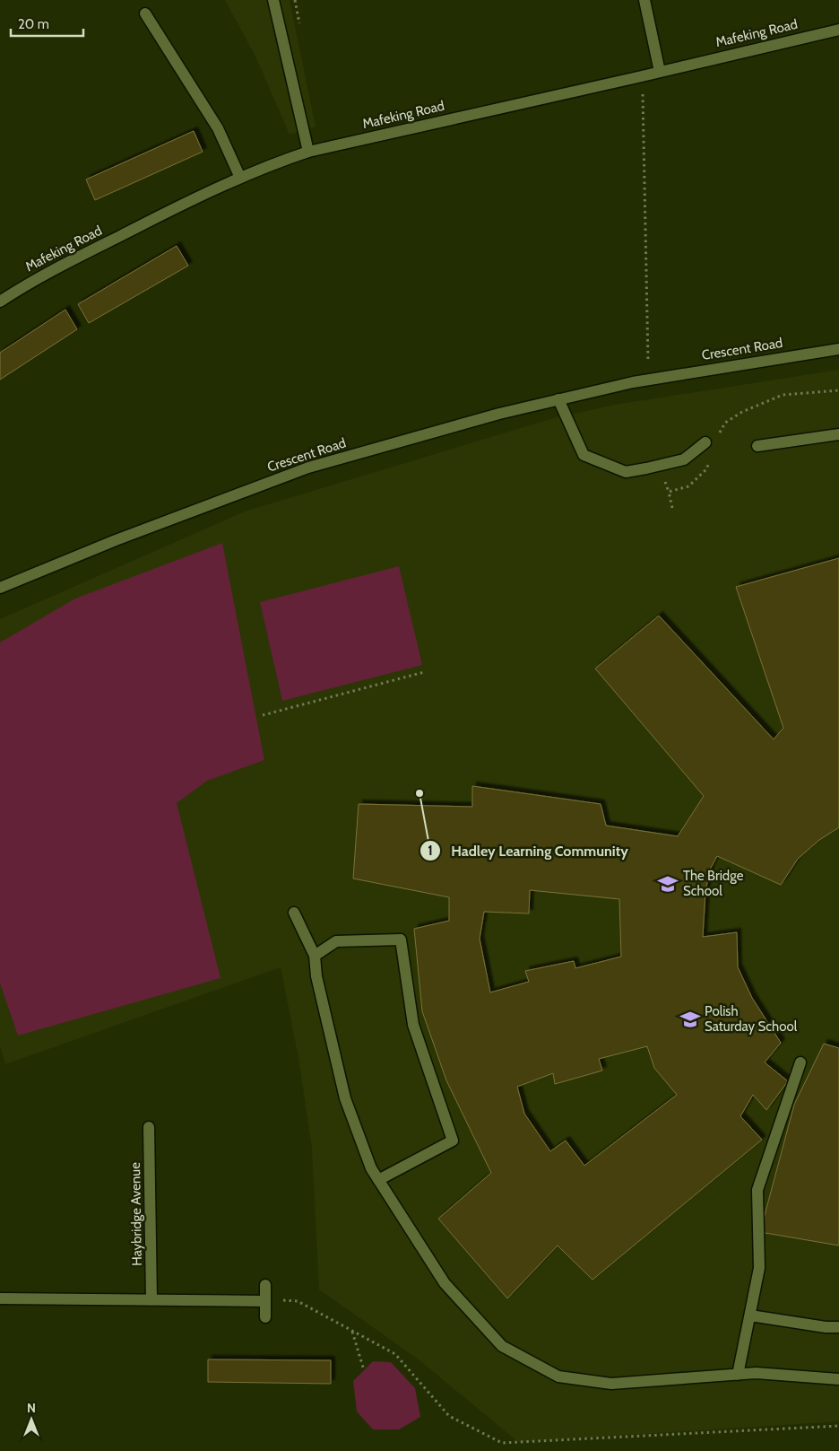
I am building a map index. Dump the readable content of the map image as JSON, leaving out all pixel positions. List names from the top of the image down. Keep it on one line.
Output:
{"streets":{"street":["Mafeking Road","Crescent Road","Haybridge Avenue"]},"places":{"other":["Hadley Learning Community"],"school or university":["The Bridge School","Polish Saturday School"]},"scale_bar":"20 m","north":"top"}
